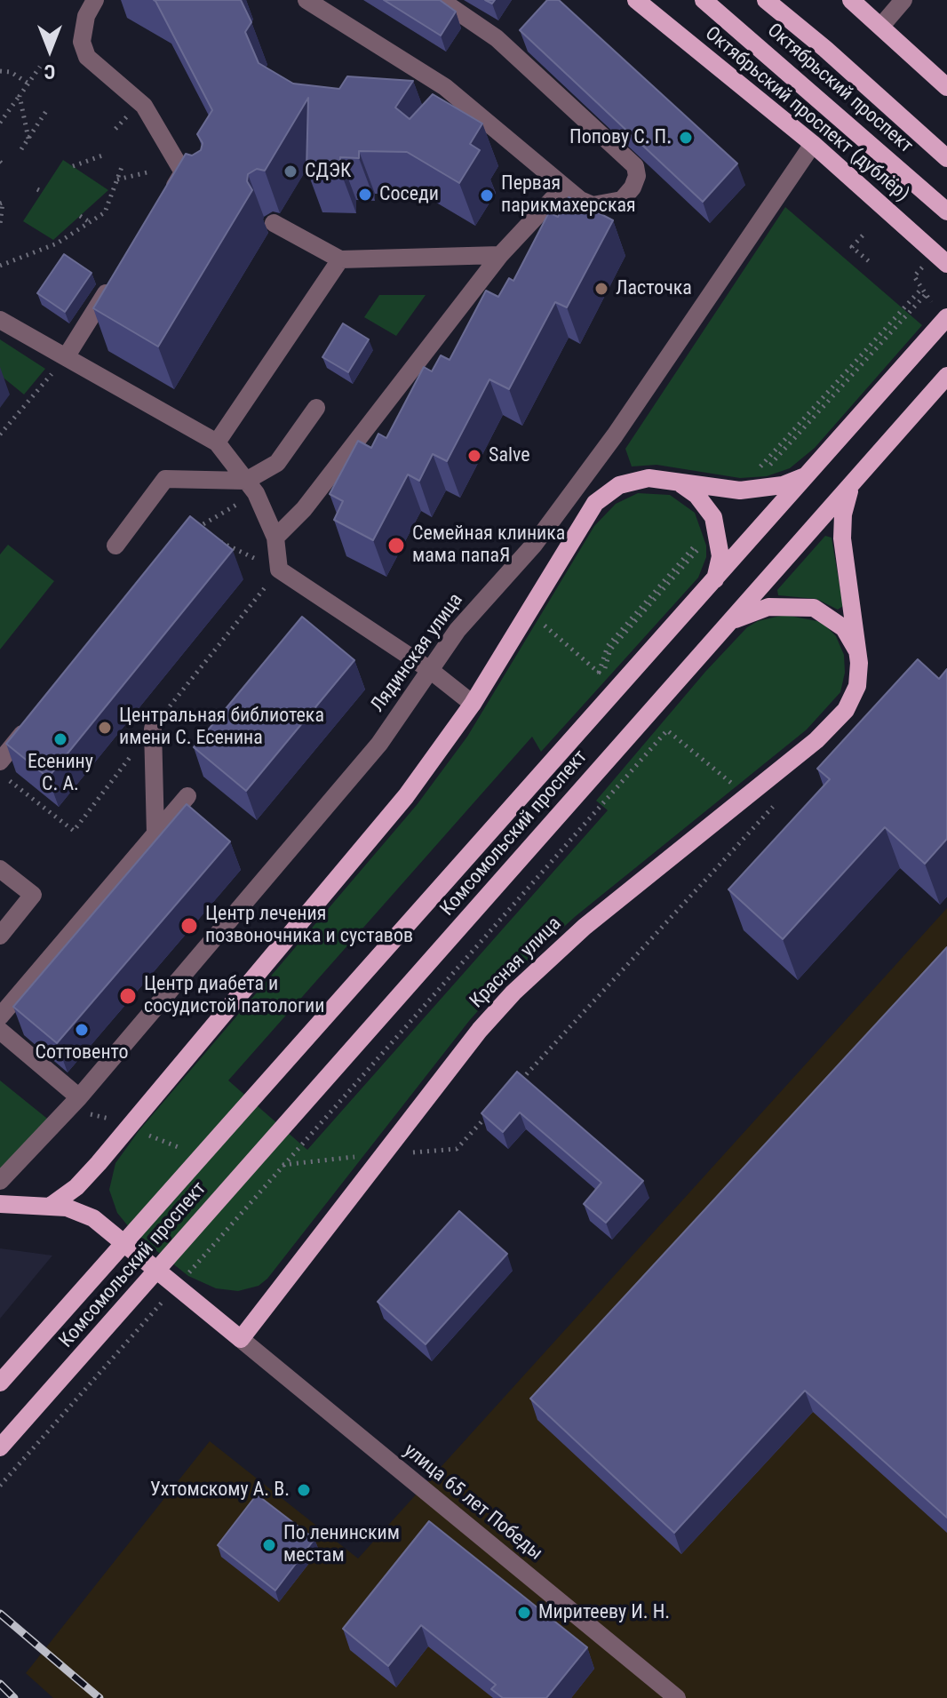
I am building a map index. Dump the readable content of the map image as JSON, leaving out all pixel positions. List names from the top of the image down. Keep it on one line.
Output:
{"streets":{"main road":["Октябрьский проспект","Октябрьский проспект (дублёр)","Комсомольский проспект","Красная улица"],"street":["Лядинская улица","улица 65 лет Победы"]},"crossings":[["Октябрьский проспект (дублёр)","Лядинская улица"],["Комсомольский проспект","Красная улица"],["Красная улица","улица 65 лет Победы"]],"places":["Попову С. П.","СДЭК","Соседи","Первая парикмахерская","Ласточка","Salve","Семейная клиника мама папаЯ","Центральная библиотека имени С. Есенина","Есенину С. А.","Центр лечения позвоночника и суставов","Центр диабета и сосудистой патологии","Соттовенто","Ухтомскому А. В.","По ленинским местам","Миритееву И. Н."],"north":"bottom"}
